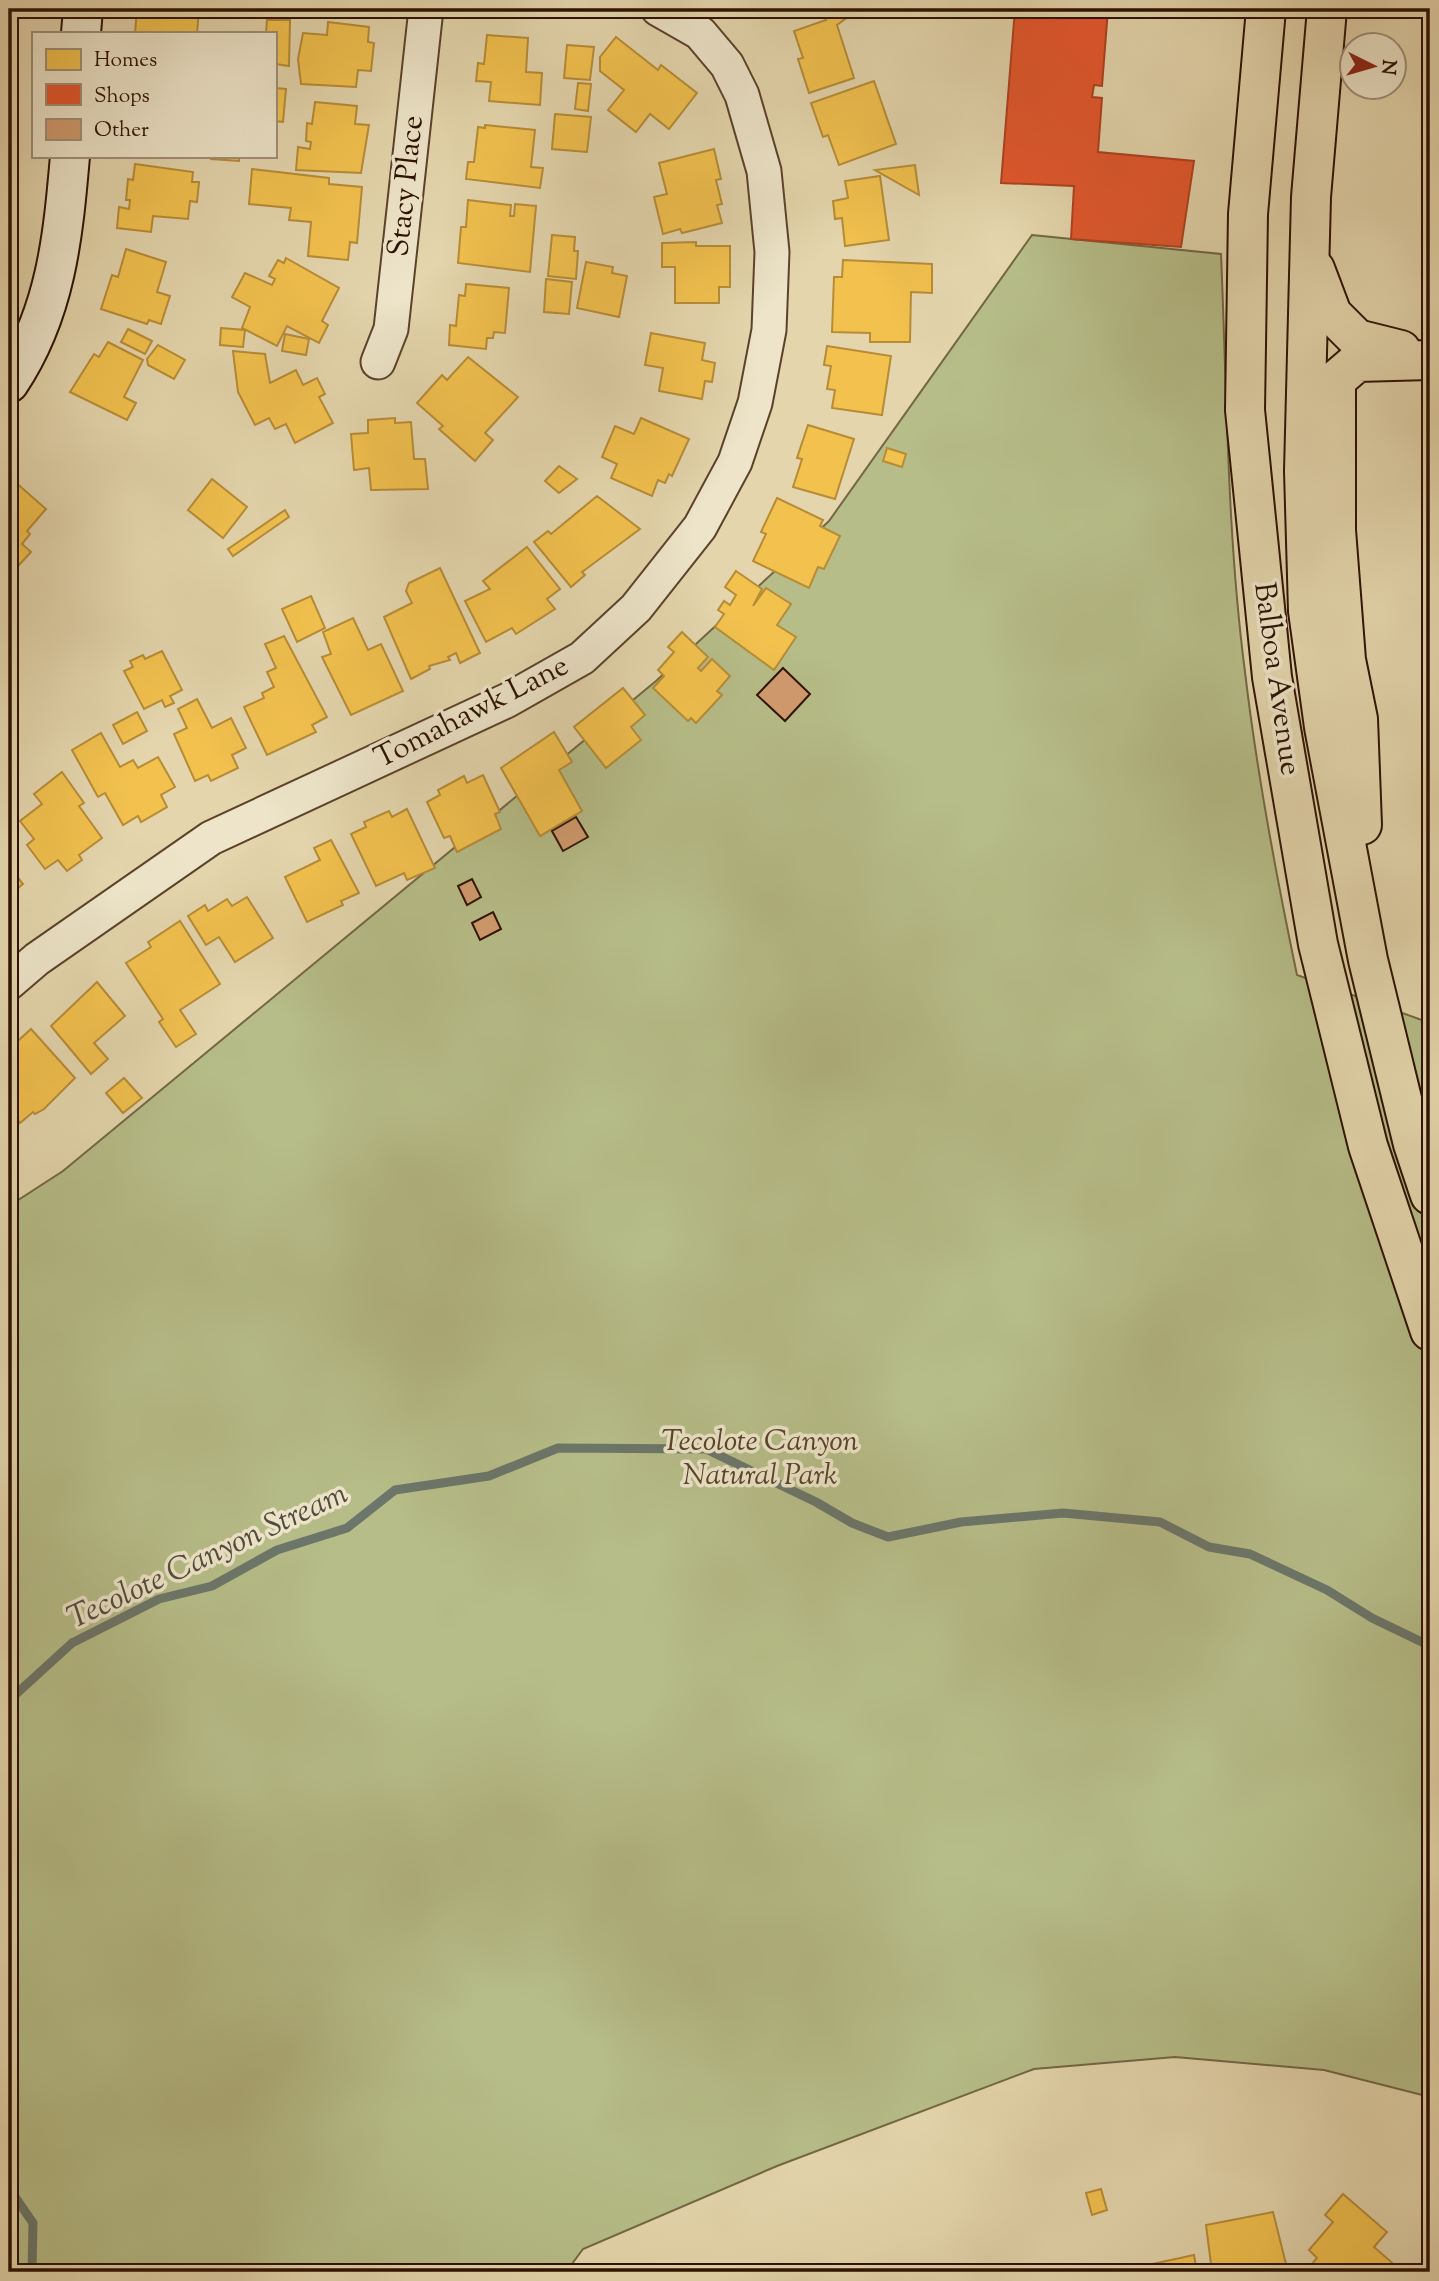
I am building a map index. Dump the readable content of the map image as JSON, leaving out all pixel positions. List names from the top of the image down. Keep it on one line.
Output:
{"streets":{"main road":["Balboa Avenue"],"street":["Stacy Place","Tomahawk Lane"]},"water":["Tecolote Canyon Stream"],"parks":["Tecolote Canyon Natural Park"],"legend":["Homes","Shops","Other"],"north":"right"}
